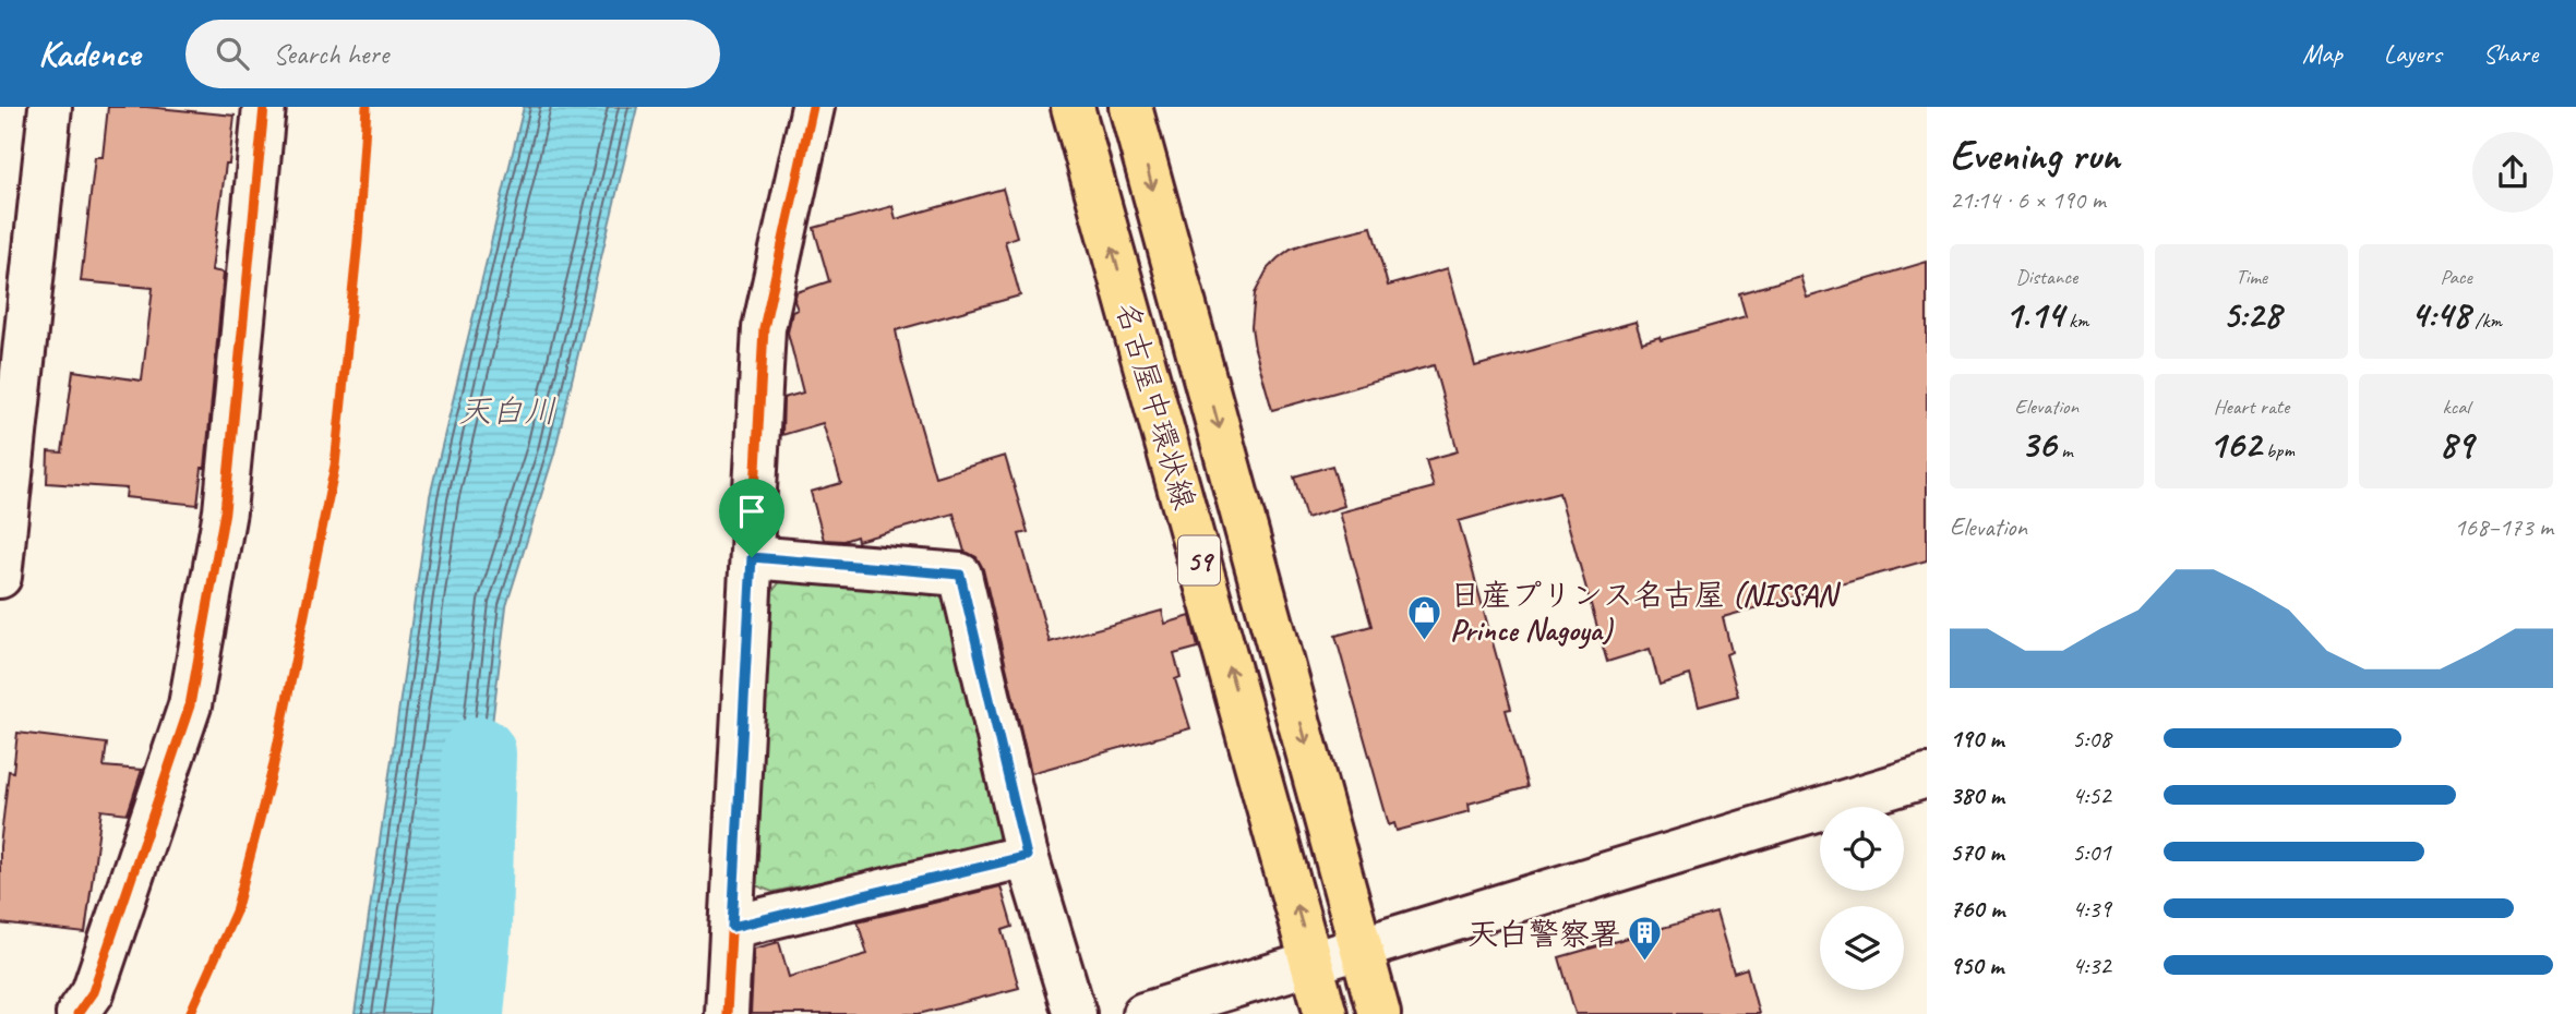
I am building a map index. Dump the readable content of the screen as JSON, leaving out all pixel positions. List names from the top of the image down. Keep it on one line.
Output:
{"streets":{"main road":["名古屋中環状線","59"]},"water":["天白川"],"places":{"shop":["日産プリンス名古屋 (NISSAN Prince Nagoya)"],"building":["天白警察署"]},"page":{"header":"Kadence","search":"Search here","nav":["Map","Layers","Share"],"heading":["Evening run","21:14 · 6 × 190 m"],"stats":[["Distance","1.14 km"],["Time","5:28"],["Pace","4:48 /km"],["Elevation","36 m"],["Heart rate","162 bpm"],["kcal","89"]],"chart":["Elevation","168–173 m"],"list":[{"name":"190 m","note":"5:08"},{"name":"380 m","note":"4:52"},{"name":"570 m","note":"5:01"},{"name":"760 m","note":"4:39"},{"name":"950 m","note":"4:32"}]}}
